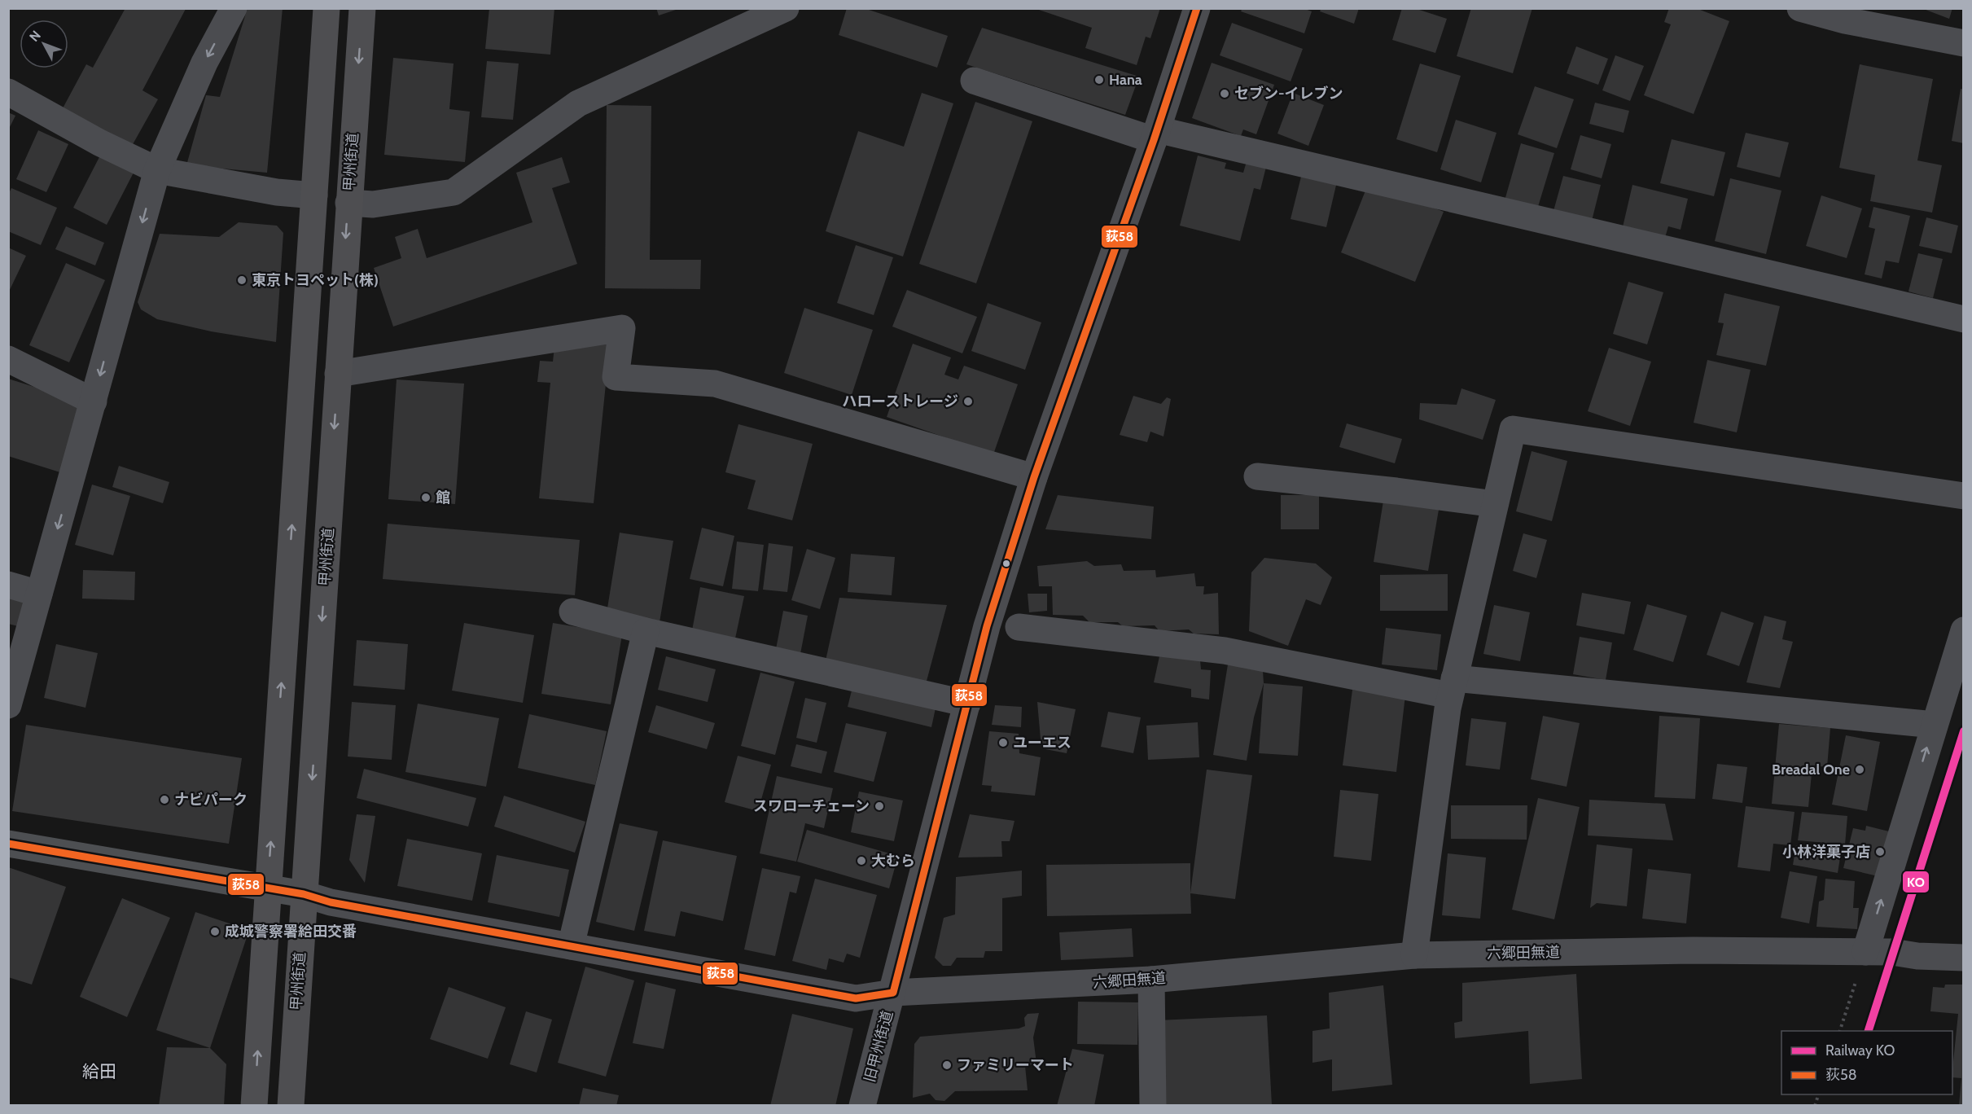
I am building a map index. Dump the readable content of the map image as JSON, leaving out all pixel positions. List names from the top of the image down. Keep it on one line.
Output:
{"streets":{"highway":["甲州街道"],"street":["六郷田無道","旧甲州街道"]},"crossings":[["甲州街道","六郷田無道"],["六郷田無道","旧甲州街道"]],"districts":["給田"],"places":["Hana","セブン-イレブン","東京トヨペット(株)","ハローストレージ","館","ユーエス","Breadal One","ナビパーク","スワローチェーン","小林洋菓子店","大むら","成城警察署給田交番","ファミリーマート"],"lines":["transit line 荻58","rail line KO"],"legend":["Railway KO","荻58"],"north":"top left"}
